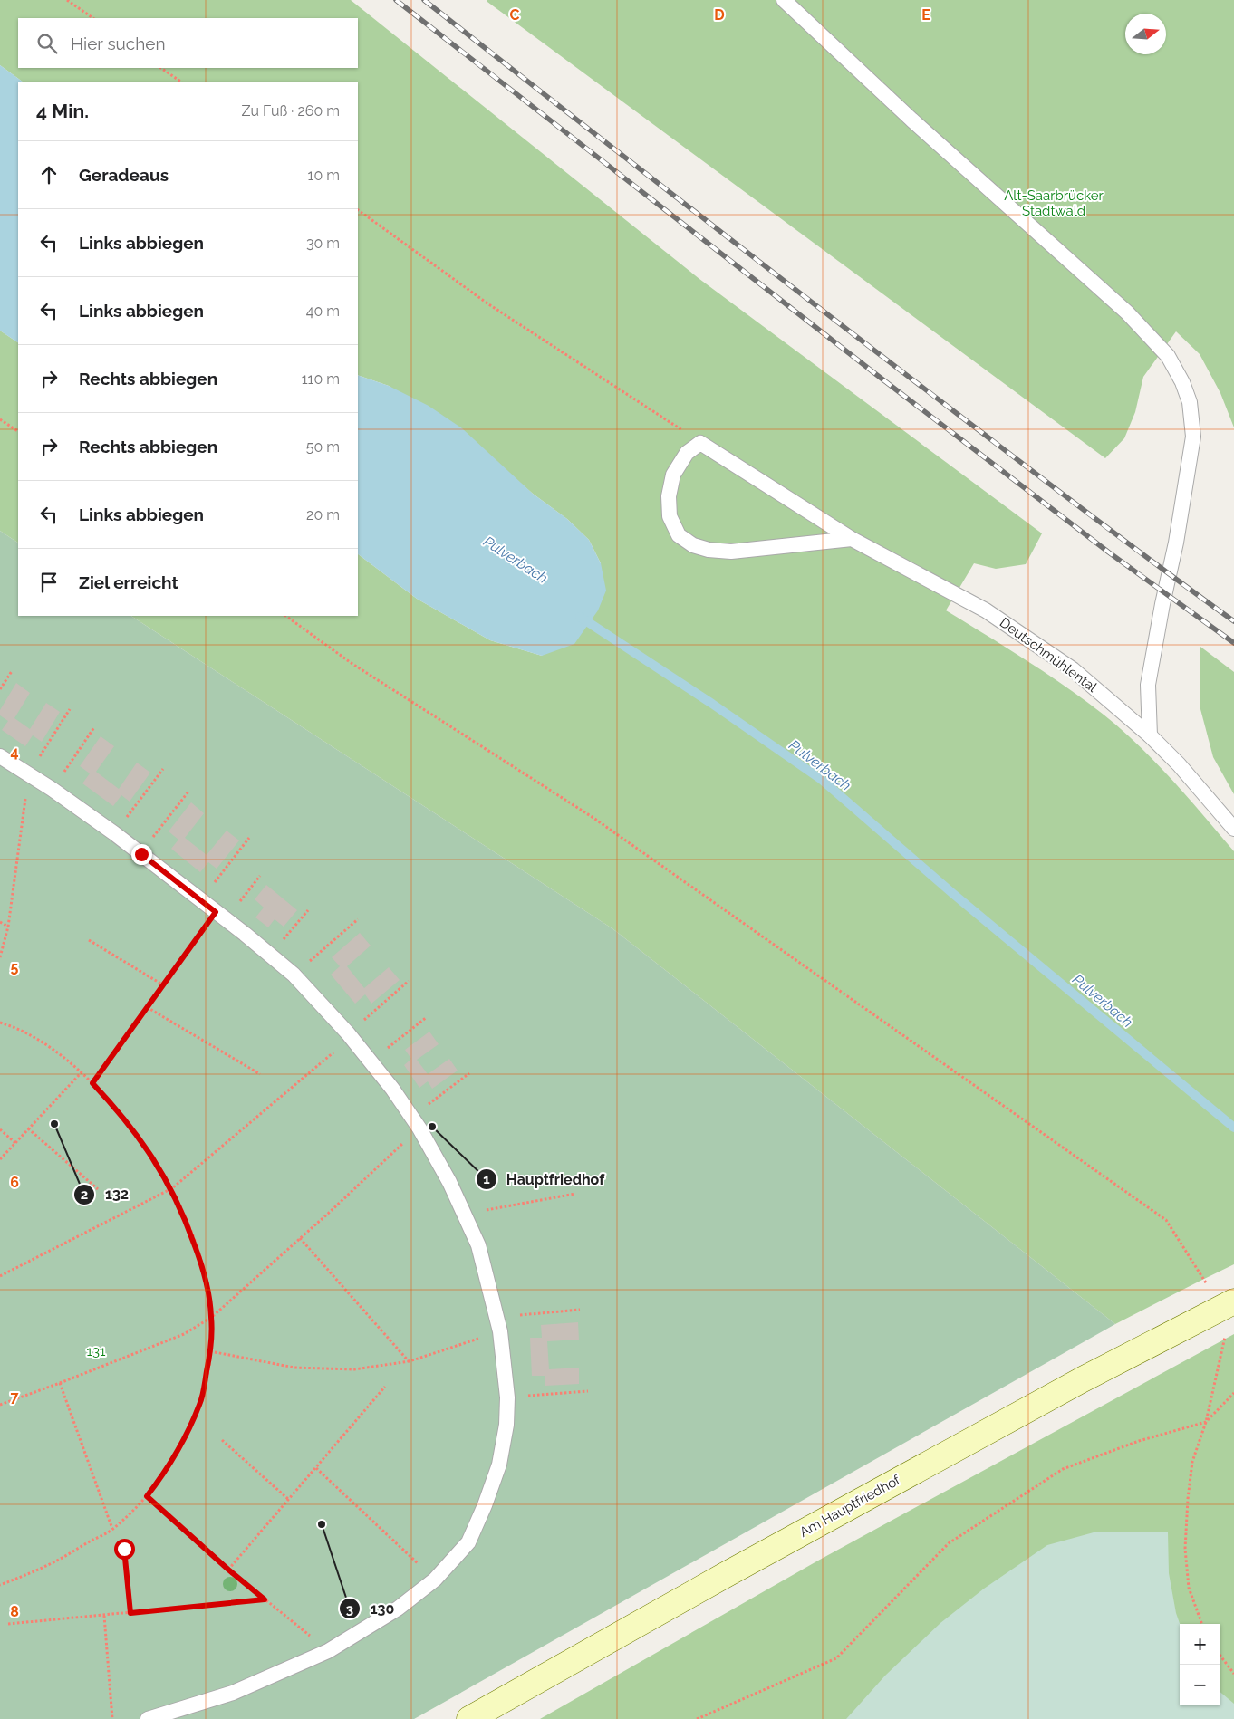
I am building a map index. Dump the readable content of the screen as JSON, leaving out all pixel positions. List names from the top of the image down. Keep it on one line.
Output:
{"streets":{"main road":["Am Hauptfriedhof"],"lane":["Deutschmühlental"]},"water":["Pulverbach"],"parks":["Alt-Saarbrücker Stadtwald","131"],"places":["132","Hauptfriedhof","130"],"north":"right","page":{"search":"Hier suchen","heading":["4 Min.","Zu Fuß · 260 m"],"list":[["Geradeaus","10 m"],["Links abbiegen","30 m"],["Links abbiegen","40 m"],["Rechts abbiegen","110 m"],["Rechts abbiegen","50 m"],["Links abbiegen","20 m"],"Ziel erreicht"],"map_buttons":["+","−"]},"grid":{"columns":["C","D","E"],"rows":["4","5","6","7","8"]}}
